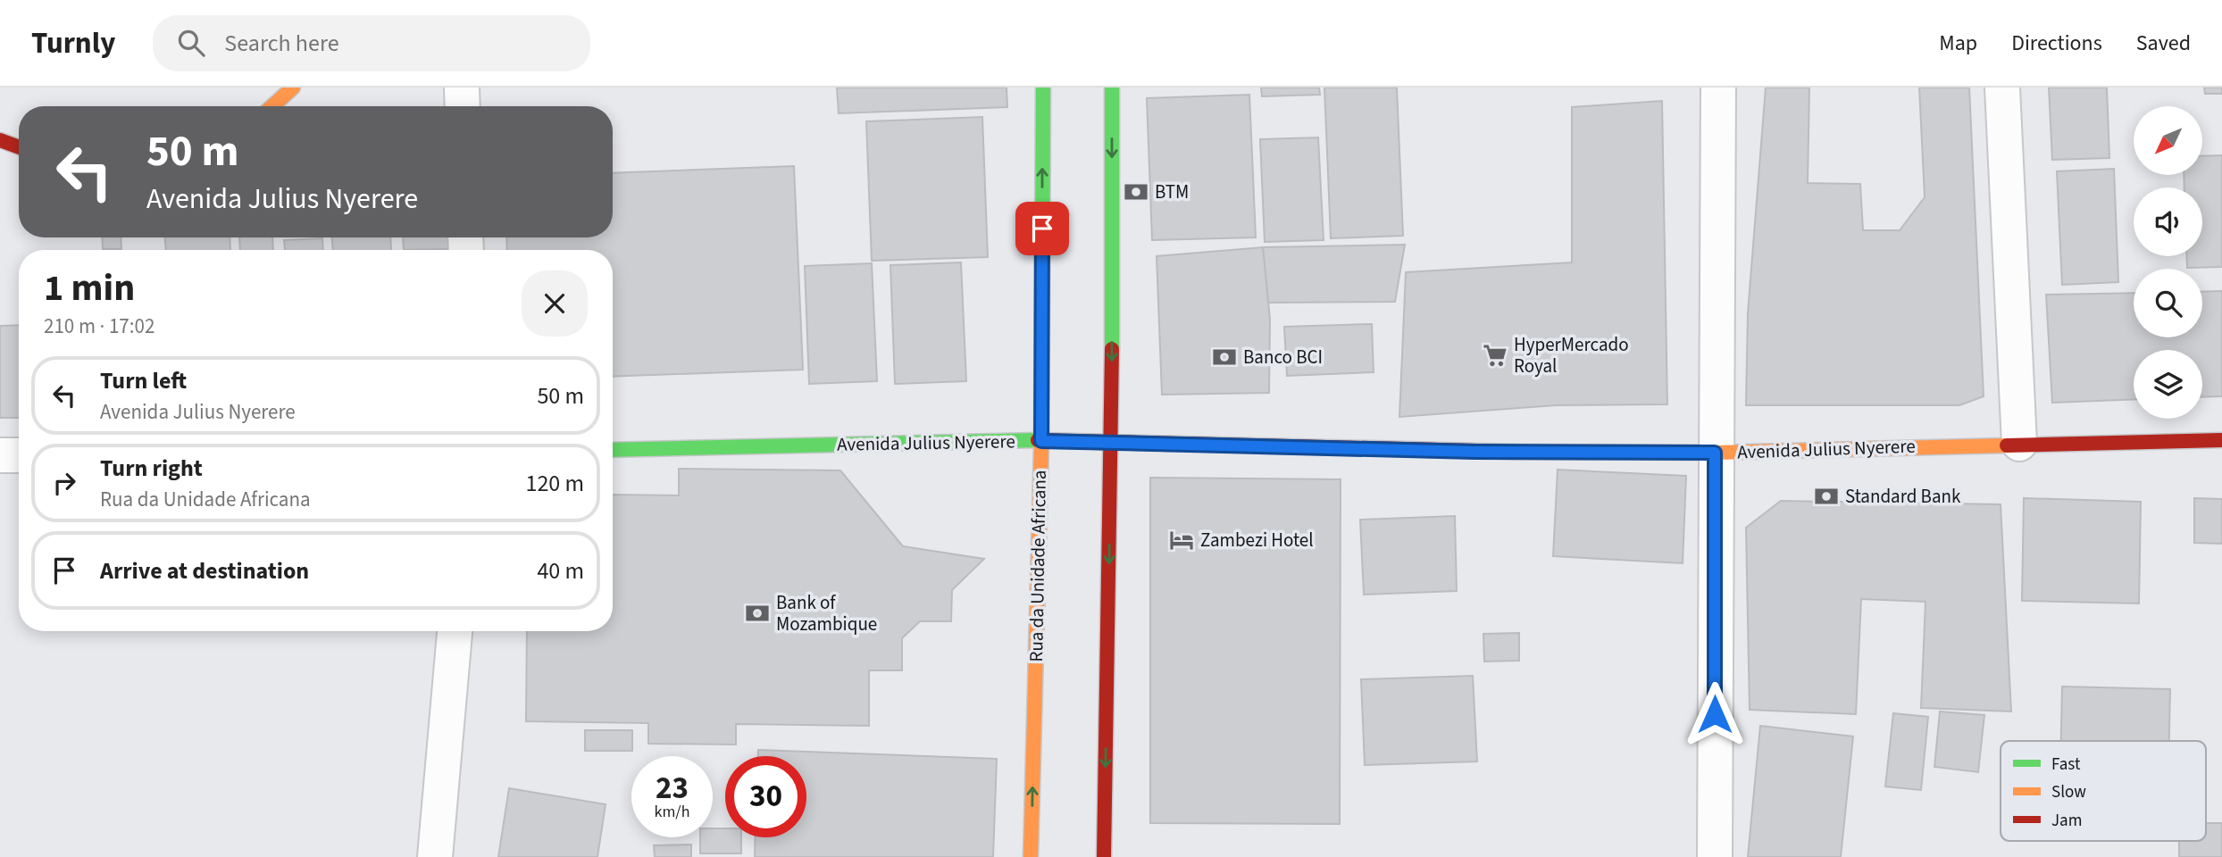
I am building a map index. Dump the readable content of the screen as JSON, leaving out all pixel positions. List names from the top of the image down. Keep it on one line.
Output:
{"streets":{"street":["Avenida Julius Nyerere","Rua da Unidade Africana"]},"crossings":[["Avenida Julius Nyerere","Rua da Unidade Africana"]],"places":{"bank":["BTM","Banco BCI","Standard Bank","Bank of Mozambique"],"supermarket":["HyperMercado Royal"],"hotel":["Zambezi Hotel"]},"legend":["Fast","Slow","Jam"],"north":"bottom left","page":{"header":"Turnly","search":"Search here","nav":["Map","Directions","Saved"],"turn":["50 m","Avenida Julius Nyerere"],"heading":["1 min","210 m · 17:02"],"list":[{"name":"Turn left","note":"Avenida Julius Nyerere","value":"50 m"},{"name":"Turn right","note":"Rua da Unidade Africana","value":"120 m"},{"name":"Arrive at destination","value":"40 m"}],"speed":"23 km/h","limit":"30"}}
